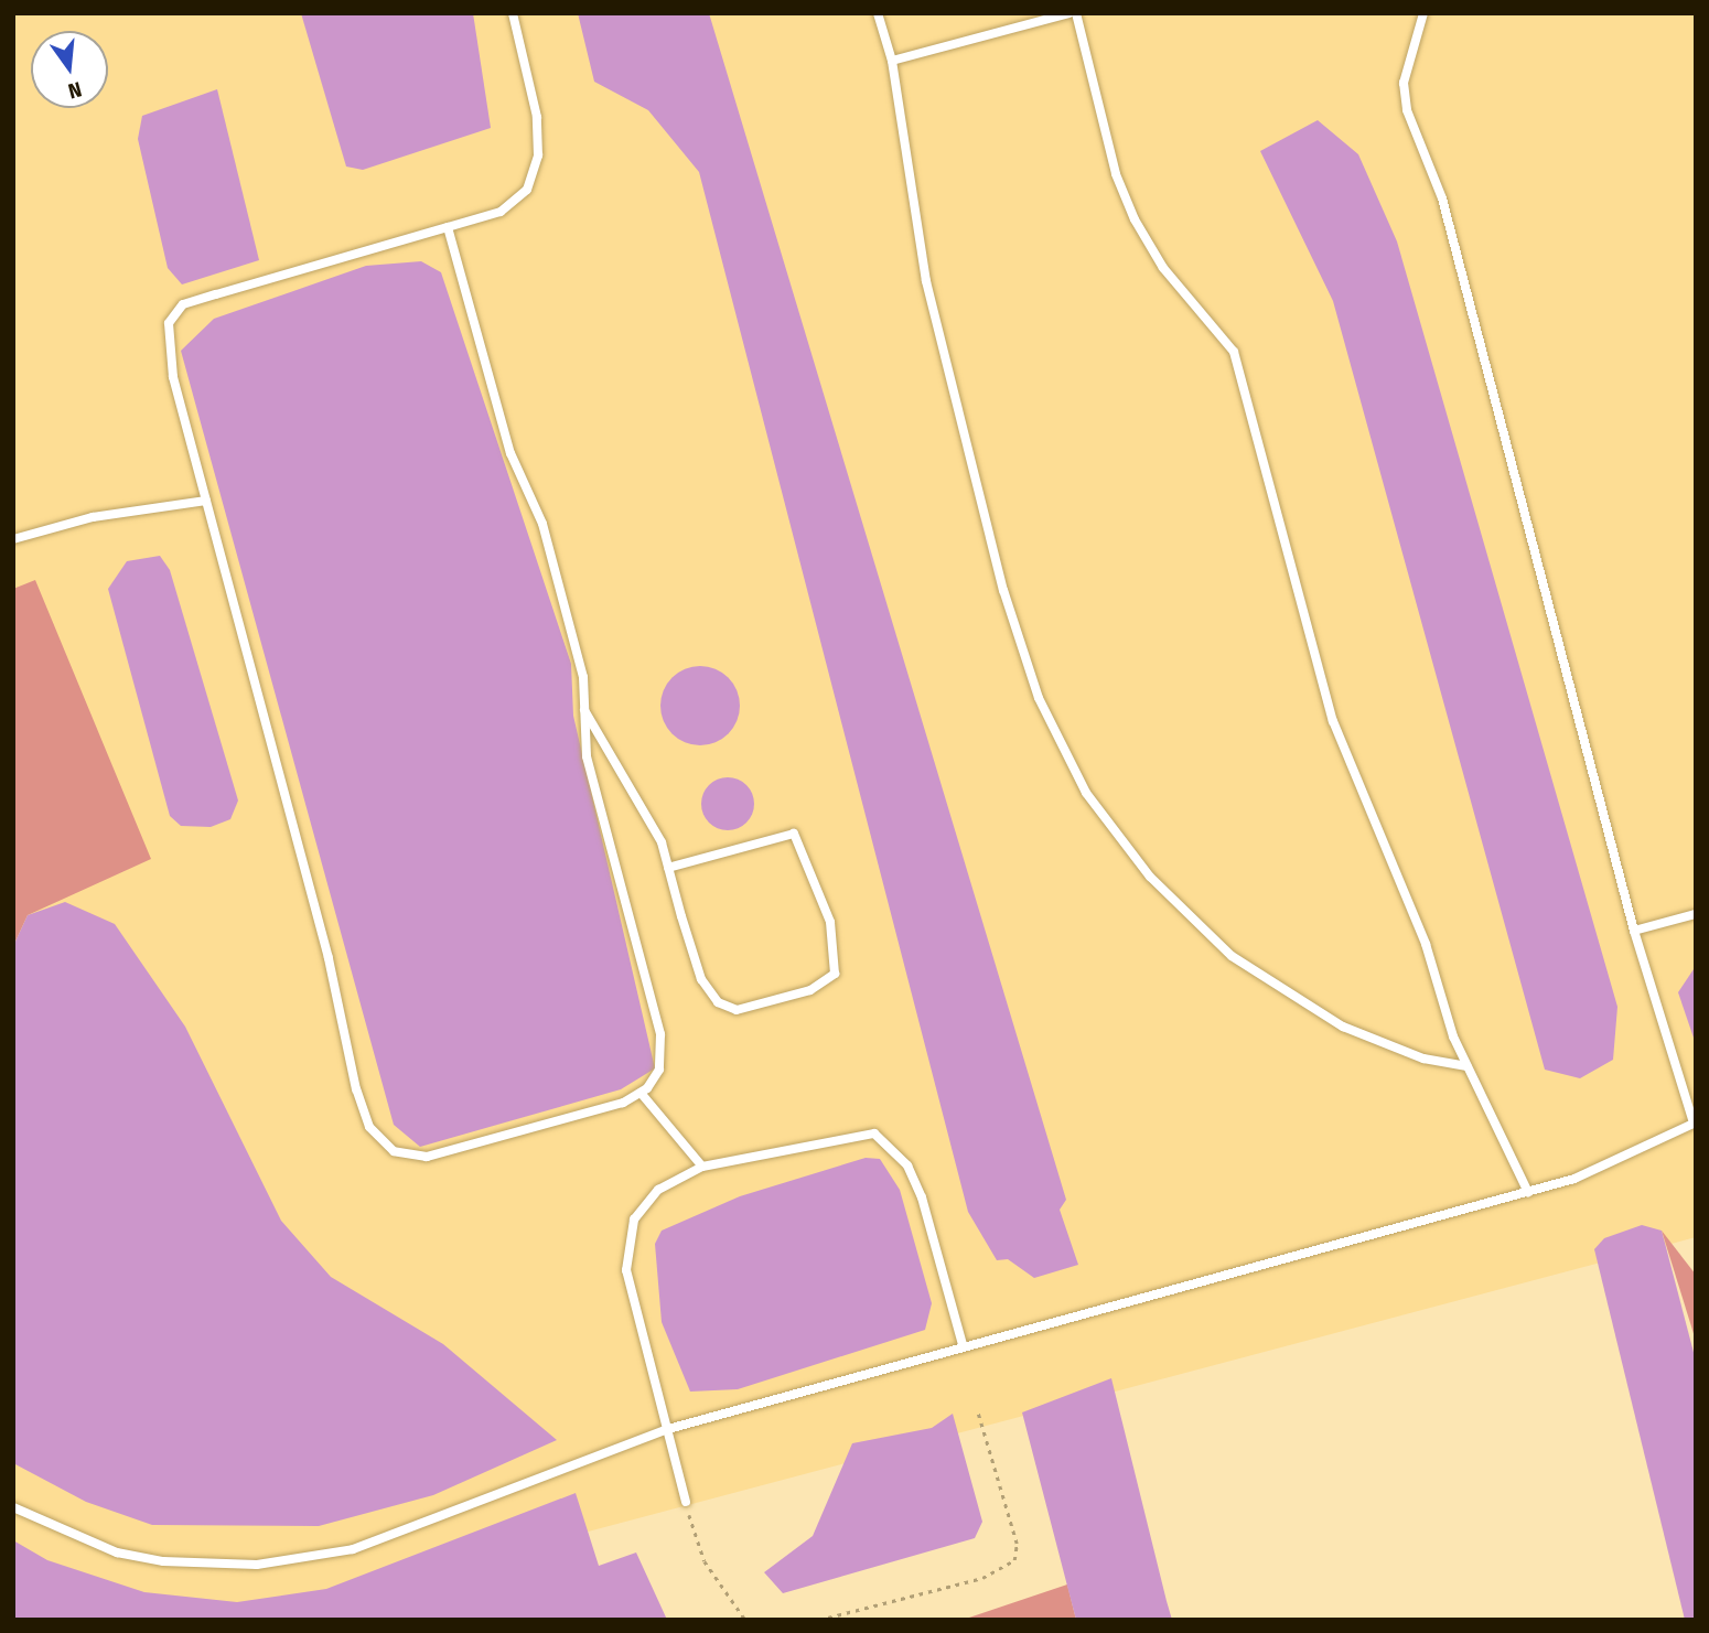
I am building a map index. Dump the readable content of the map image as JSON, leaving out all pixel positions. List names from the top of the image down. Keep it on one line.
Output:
{"north":"bottom"}
